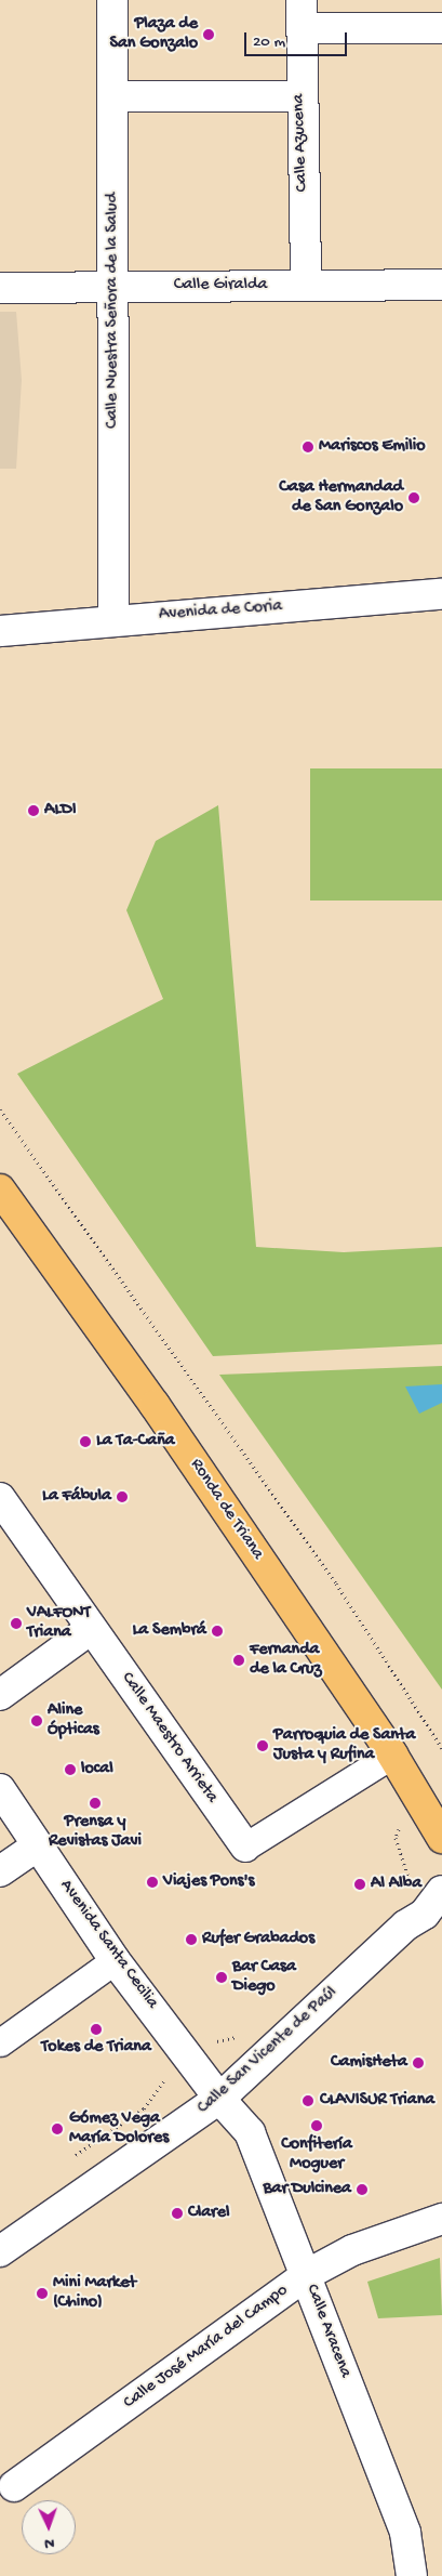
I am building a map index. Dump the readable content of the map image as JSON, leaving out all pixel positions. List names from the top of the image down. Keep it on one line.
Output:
{"streets":{"main road":["Ronda de Triana"],"street":["Calle Azucena","Calle Giralda","Calle Nuestra Señora de la Salud","Avenida de Coria","Calle Maestro Arrieta","Avenida Santa Cecilia","Calle San Vicente de Paúl","Calle Aracena","Calle José María del Campo"]},"crossings":[["Calle Azucena","Calle Giralda"],["Calle Giralda","Calle Nuestra Señora de la Salud"],["Calle Nuestra Señora de la Salud","Avenida de Coria"],["Avenida Santa Cecilia","Calle San Vicente de Paúl"],["Avenida Santa Cecilia","Calle Aracena"],["Calle San Vicente de Paúl","Calle Aracena"],["Calle Aracena","Calle José María del Campo"]],"places":["Plaza de San Gonzalo","Mariscos Emilio","Casa Hermandad de San Gonzalo","ALDI","La Ta-Caña","La Fábula","VALFONT Triana","La Sembrá","Fernanda de la Cruz","Aline Ópticas","Parroquia de Santa Justa y Rufina","local","Prensa y Revistas Javi","Viajes Pons's","Al Alba","Rufer Grabados","Bar Casa Diego","Tokes de Triana","CamisHeta","CLAVISUR Triana","Confitería Moguer","Gómez Vega María Dolores","Bar Dulcinea","Clarel","Mini Market (Chino)"],"scale_bar":"20 m","north":"bottom"}
